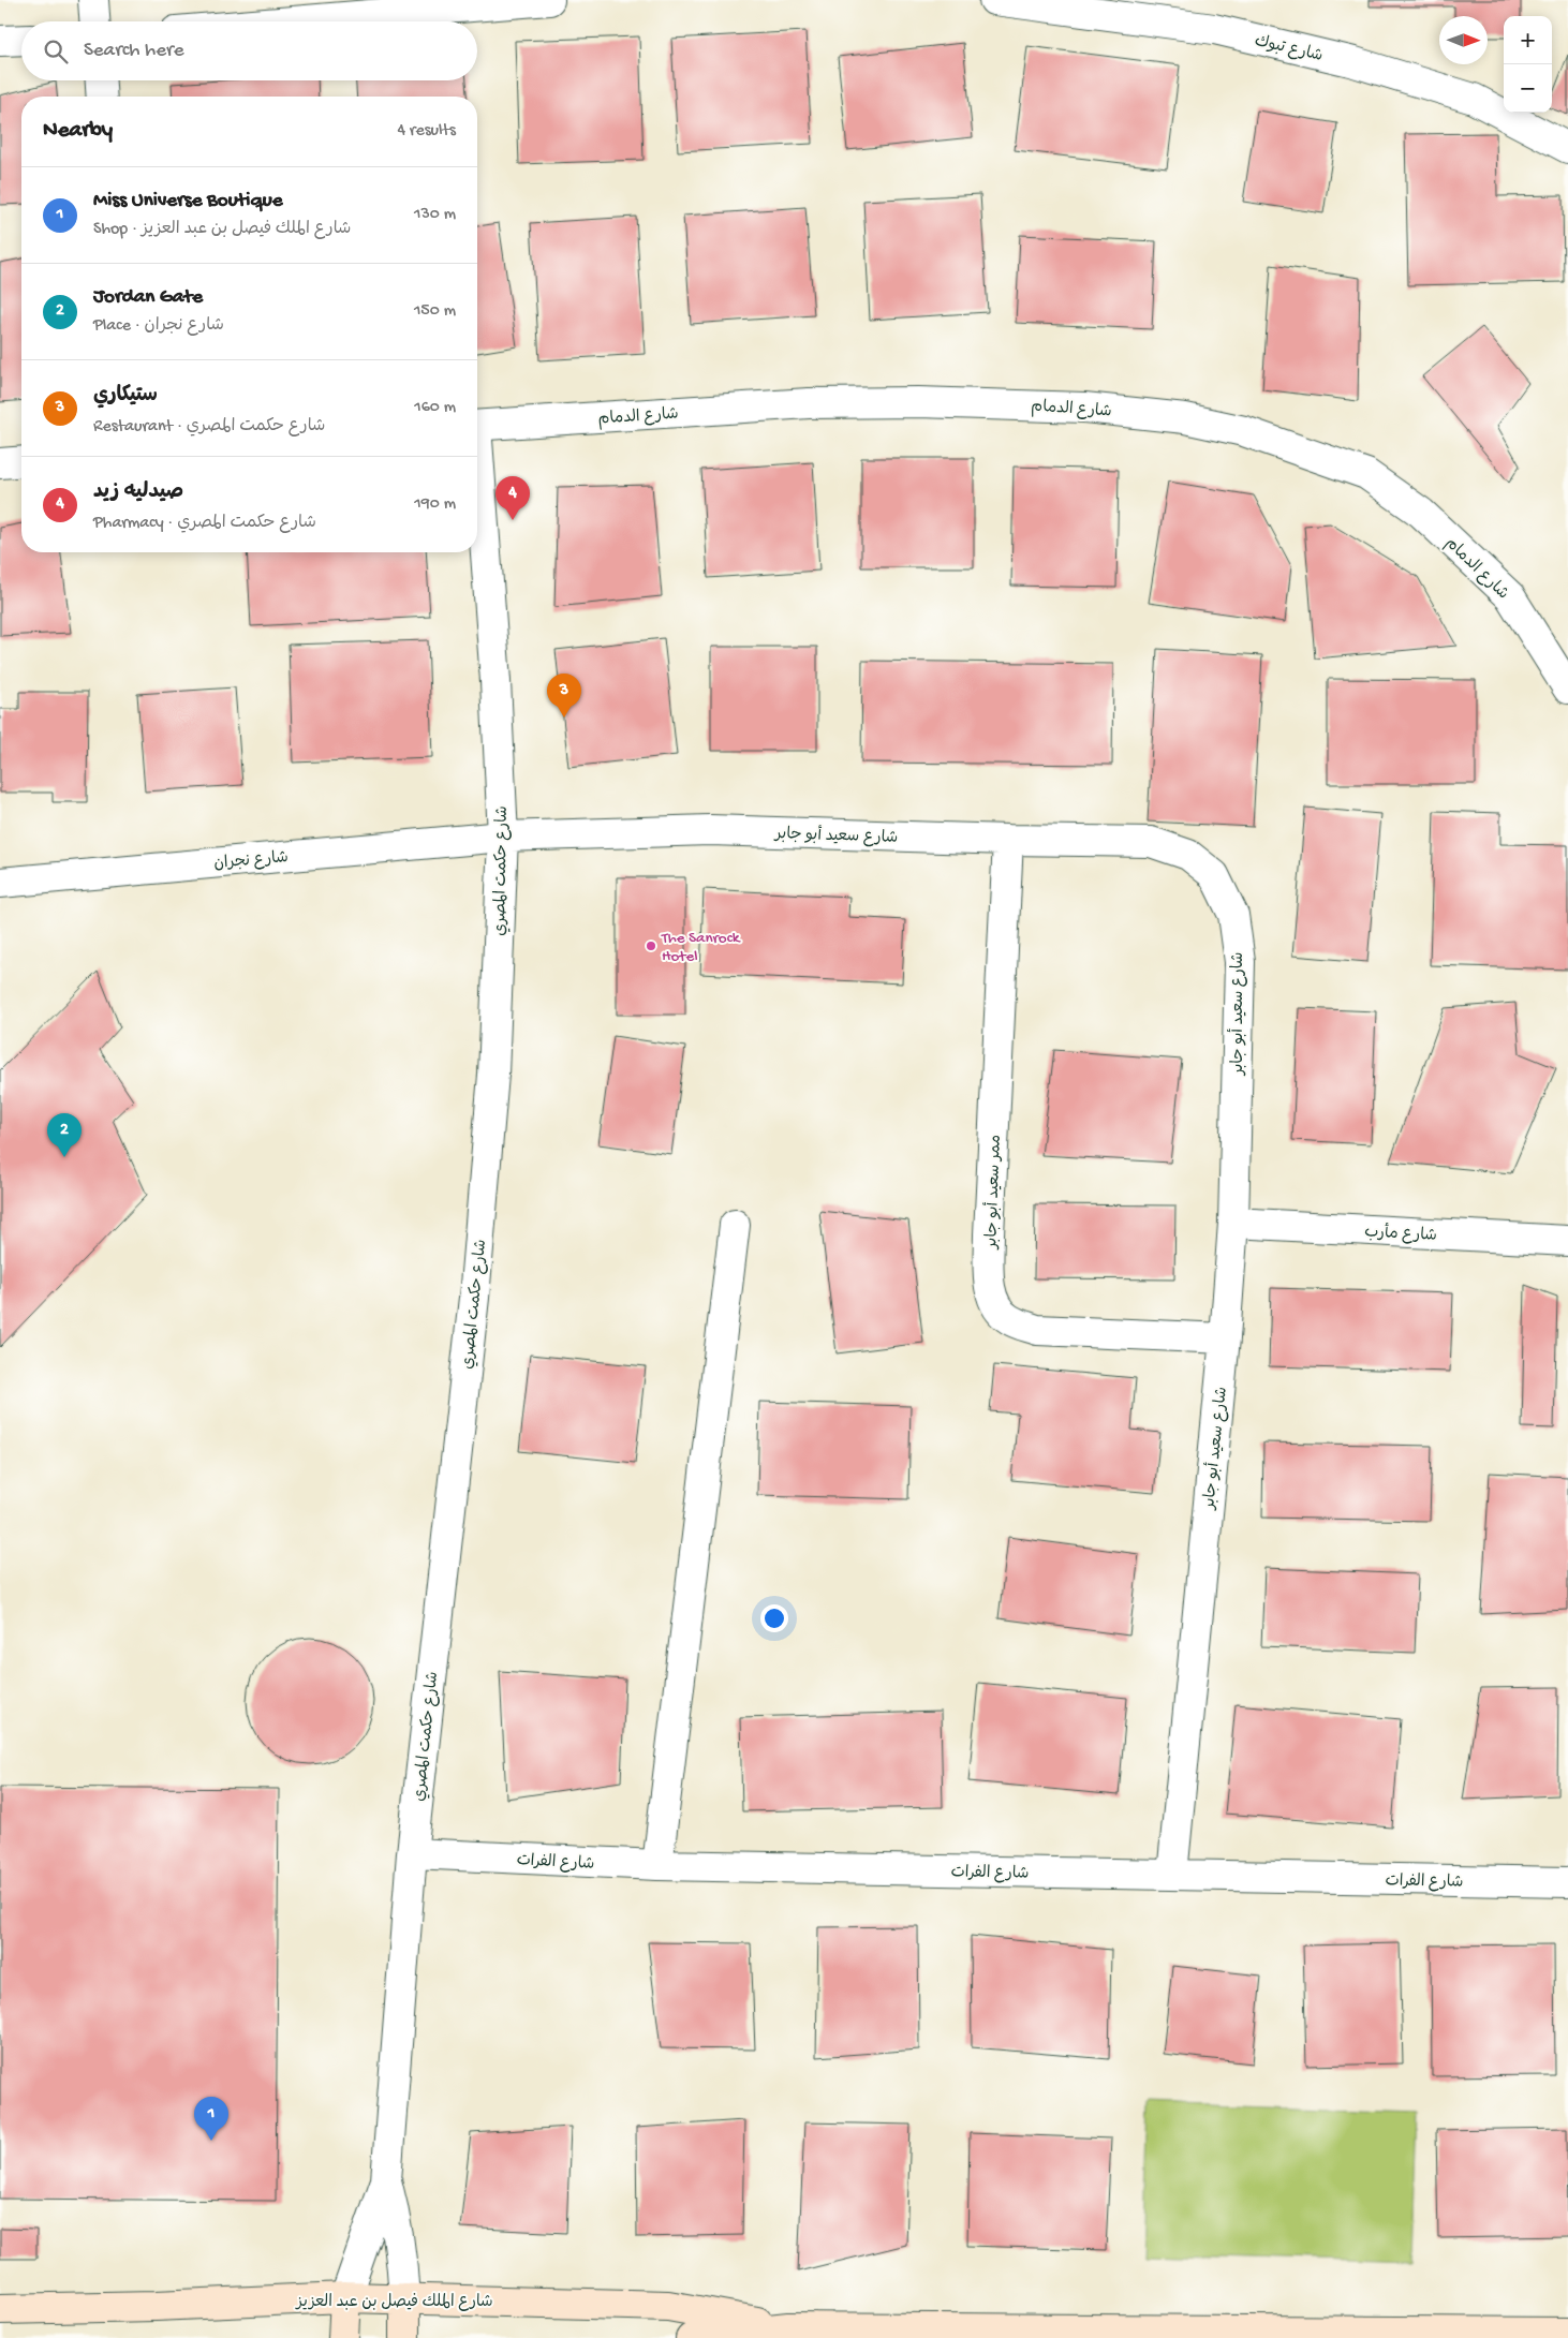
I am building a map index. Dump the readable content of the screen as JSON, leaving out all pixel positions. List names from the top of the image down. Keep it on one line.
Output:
{"streets":{"main road":["شارع الملك فيصل بن عبد العزيز"],"street":["شارع تبوك","شارع الدمام","شارع سعيد أبو جابر","شارع نجران","شارع حكمت المصري","ممر سعيد أبو جابر","شارع مأرب","شارع الفرات"]},"crossings":[["شارع سعيد أبو جابر","شارع نجران"],["شارع سعيد أبو جابر","شارع حكمت المصري"],["شارع سعيد أبو جابر","ممر سعيد أبو جابر"],["شارع سعيد أبو جابر","شارع مأرب"],["شارع سعيد أبو جابر","شارع الفرات"],["شارع نجران","شارع حكمت المصري"],["شارع حكمت المصري","شارع الفرات"],["شارع حكمت المصري","شارع الملك فيصل بن عبد العزيز"]],"places":["The Sanrock Hotel"],"north":"right","page":{"map_buttons":["+","−"],"search":"Search here","heading":["Nearby","4 results"],"list":[{"mark":"1","name":"Miss Universe Boutique","note":"Shop · شارع الملك فيصل بن عبد العزيز","value":"130 m"},{"mark":"2","name":"Jordan Gate","note":"Place · شارع نجران","value":"150 m"},{"mark":"3","name":"ستيكاري","note":"Restaurant · شارع حكمت المصري","value":"160 m"},{"mark":"4","name":"صيدليه زيد","note":"Pharmacy · شارع حكمت المصري","value":"190 m"}],"pins":["4","3","2","1"]}}
